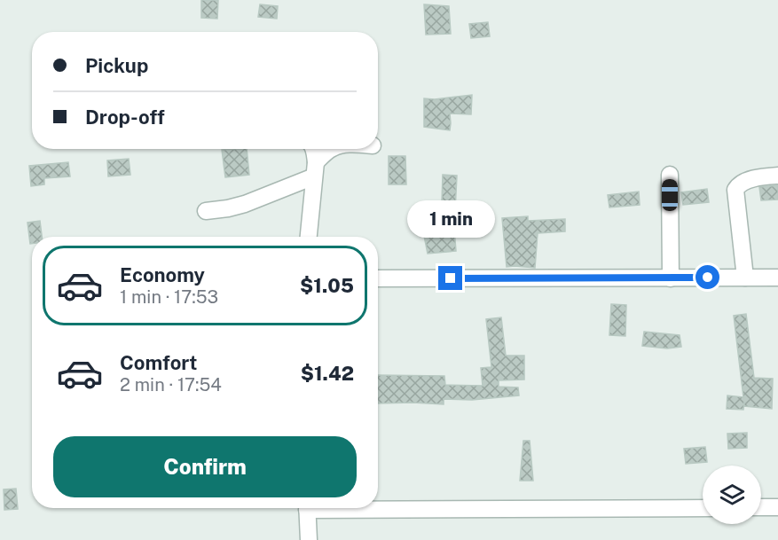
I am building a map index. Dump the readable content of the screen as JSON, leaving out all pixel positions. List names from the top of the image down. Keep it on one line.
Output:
{"page":{"banner":["Pickup","Drop-off"],"bubble":"1 min","list":[{"name":"Economy","note":"1 min · 17:53","value":"$1.05"},{"name":"Comfort","note":"2 min · 17:54","value":"$1.42"}],"buttons":"Confirm"}}
